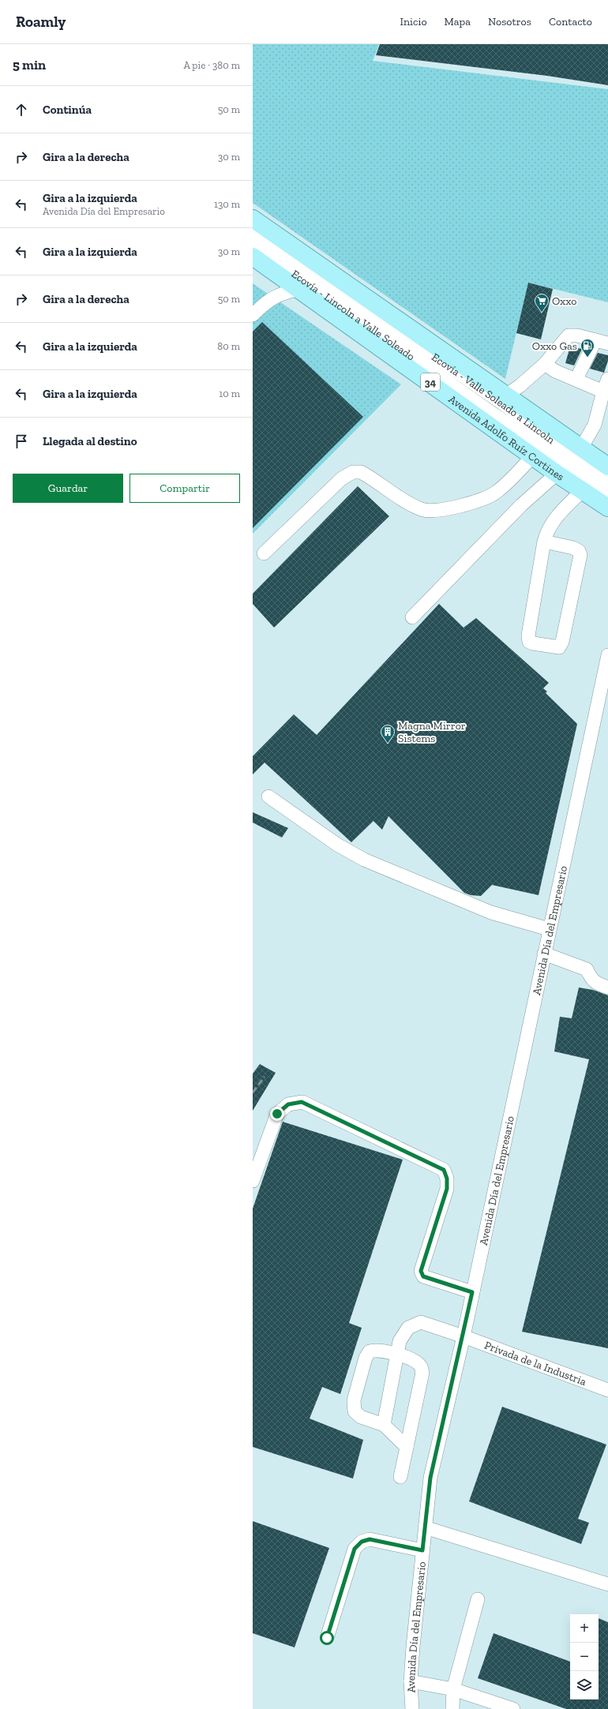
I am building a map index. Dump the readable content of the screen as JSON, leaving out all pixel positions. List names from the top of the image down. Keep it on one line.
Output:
{"streets":{"main road":["34","Avenida Adolfo Ruíz Cortines"],"street":["Ecovía - Lincoln a Valle Soleado","Ecovía - Valle Soleado a Lincoln","Avenida Día del Empresario","Privada de la Industria"]},"crossings":[["Avenida Día del Empresario","Privada de la Industria"]],"places":{"supermarket":["Oxxo"],"fuel station":["Oxxo Gas"],"building":["Magna Mirror Sistems"]},"page":{"header":"Roamly","nav":["Inicio","Mapa","Nosotros","Contacto"],"heading":["5 min","A pie · 380 m"],"list":[["Continúa","50 m"],["Gira a la derecha","30 m"],["Gira a la izquierda","Avenida Día del Empresario","130 m"],["Gira a la izquierda","30 m"],["Gira a la derecha","50 m"],["Gira a la izquierda","80 m"],["Gira a la izquierda","10 m"],"Llegada al destino"],"buttons":["Guardar","Compartir"],"map_buttons":["+","−"]}}
